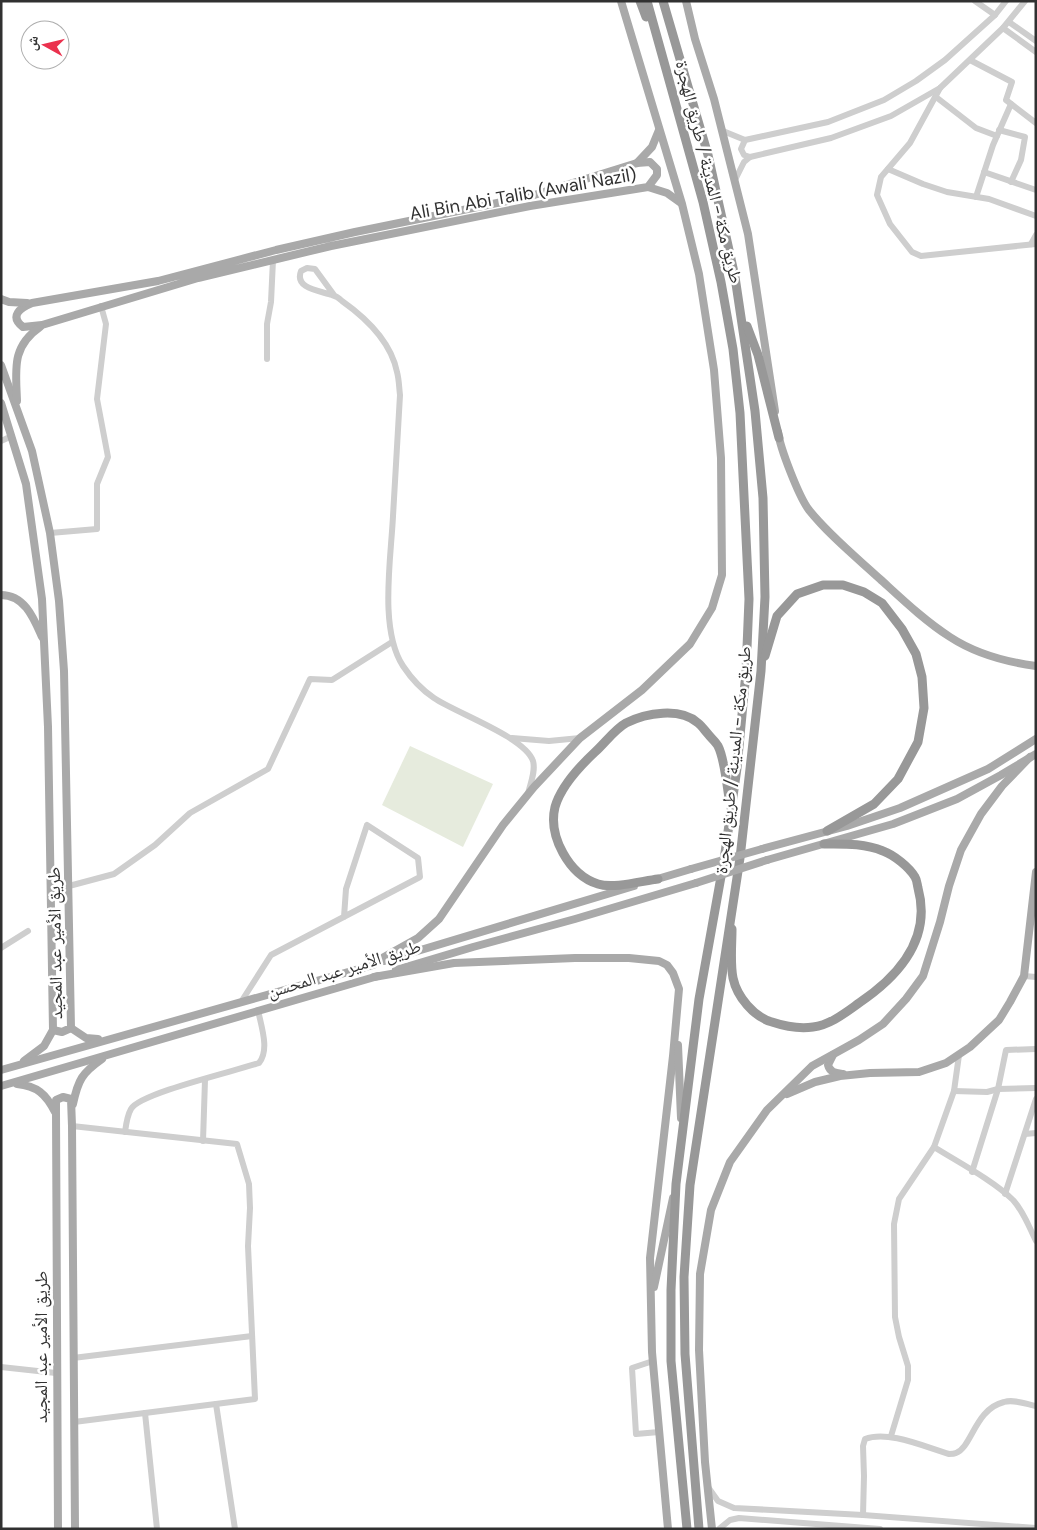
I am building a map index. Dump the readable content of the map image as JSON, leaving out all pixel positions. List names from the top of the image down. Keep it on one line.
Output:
{"streets":{"highway":["طريق مكة - المدينة / طريق الهجرة"],"main road":["Ali Bin Abi Talib (Awali Nazil)","طريق الأمير عبد المجيد","طريق الأمير عبد المحسن"]},"north":"left"}
